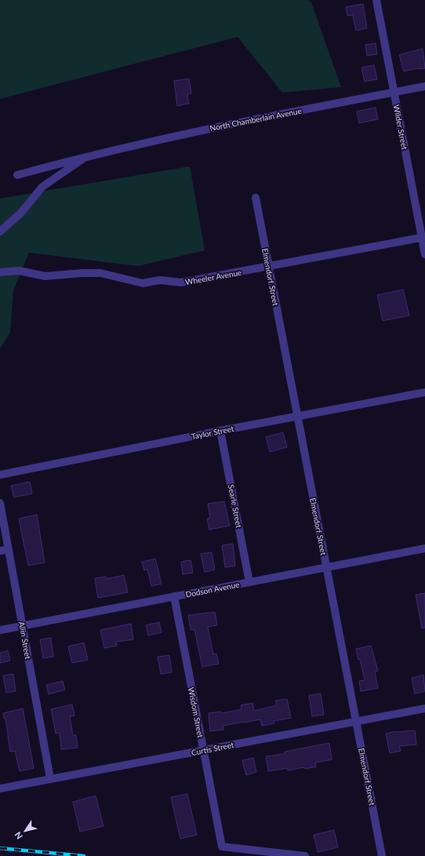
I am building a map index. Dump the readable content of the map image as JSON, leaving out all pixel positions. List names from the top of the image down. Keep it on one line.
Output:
{"streets":{"street":["North Chamberlain Avenue","Wilder Street","Wheeler Avenue","Elmendorf Street","Taylor Street","Searle Street","Dodson Avenue","Allin Street","Wisdom Street","Curtis Street"]},"crossings":[["North Chamberlain Avenue","Wilder Street"],["Wilder Street","Wheeler Avenue"],["Wheeler Avenue","Elmendorf Street"],["Elmendorf Street","Taylor Street"],["Elmendorf Street","Dodson Avenue"],["Elmendorf Street","Curtis Street"],["Taylor Street","Searle Street"],["Searle Street","Dodson Avenue"],["Dodson Avenue","Allin Street"],["Dodson Avenue","Wisdom Street"],["Allin Street","Curtis Street"],["Wisdom Street","Curtis Street"]],"north":"bottom left"}
